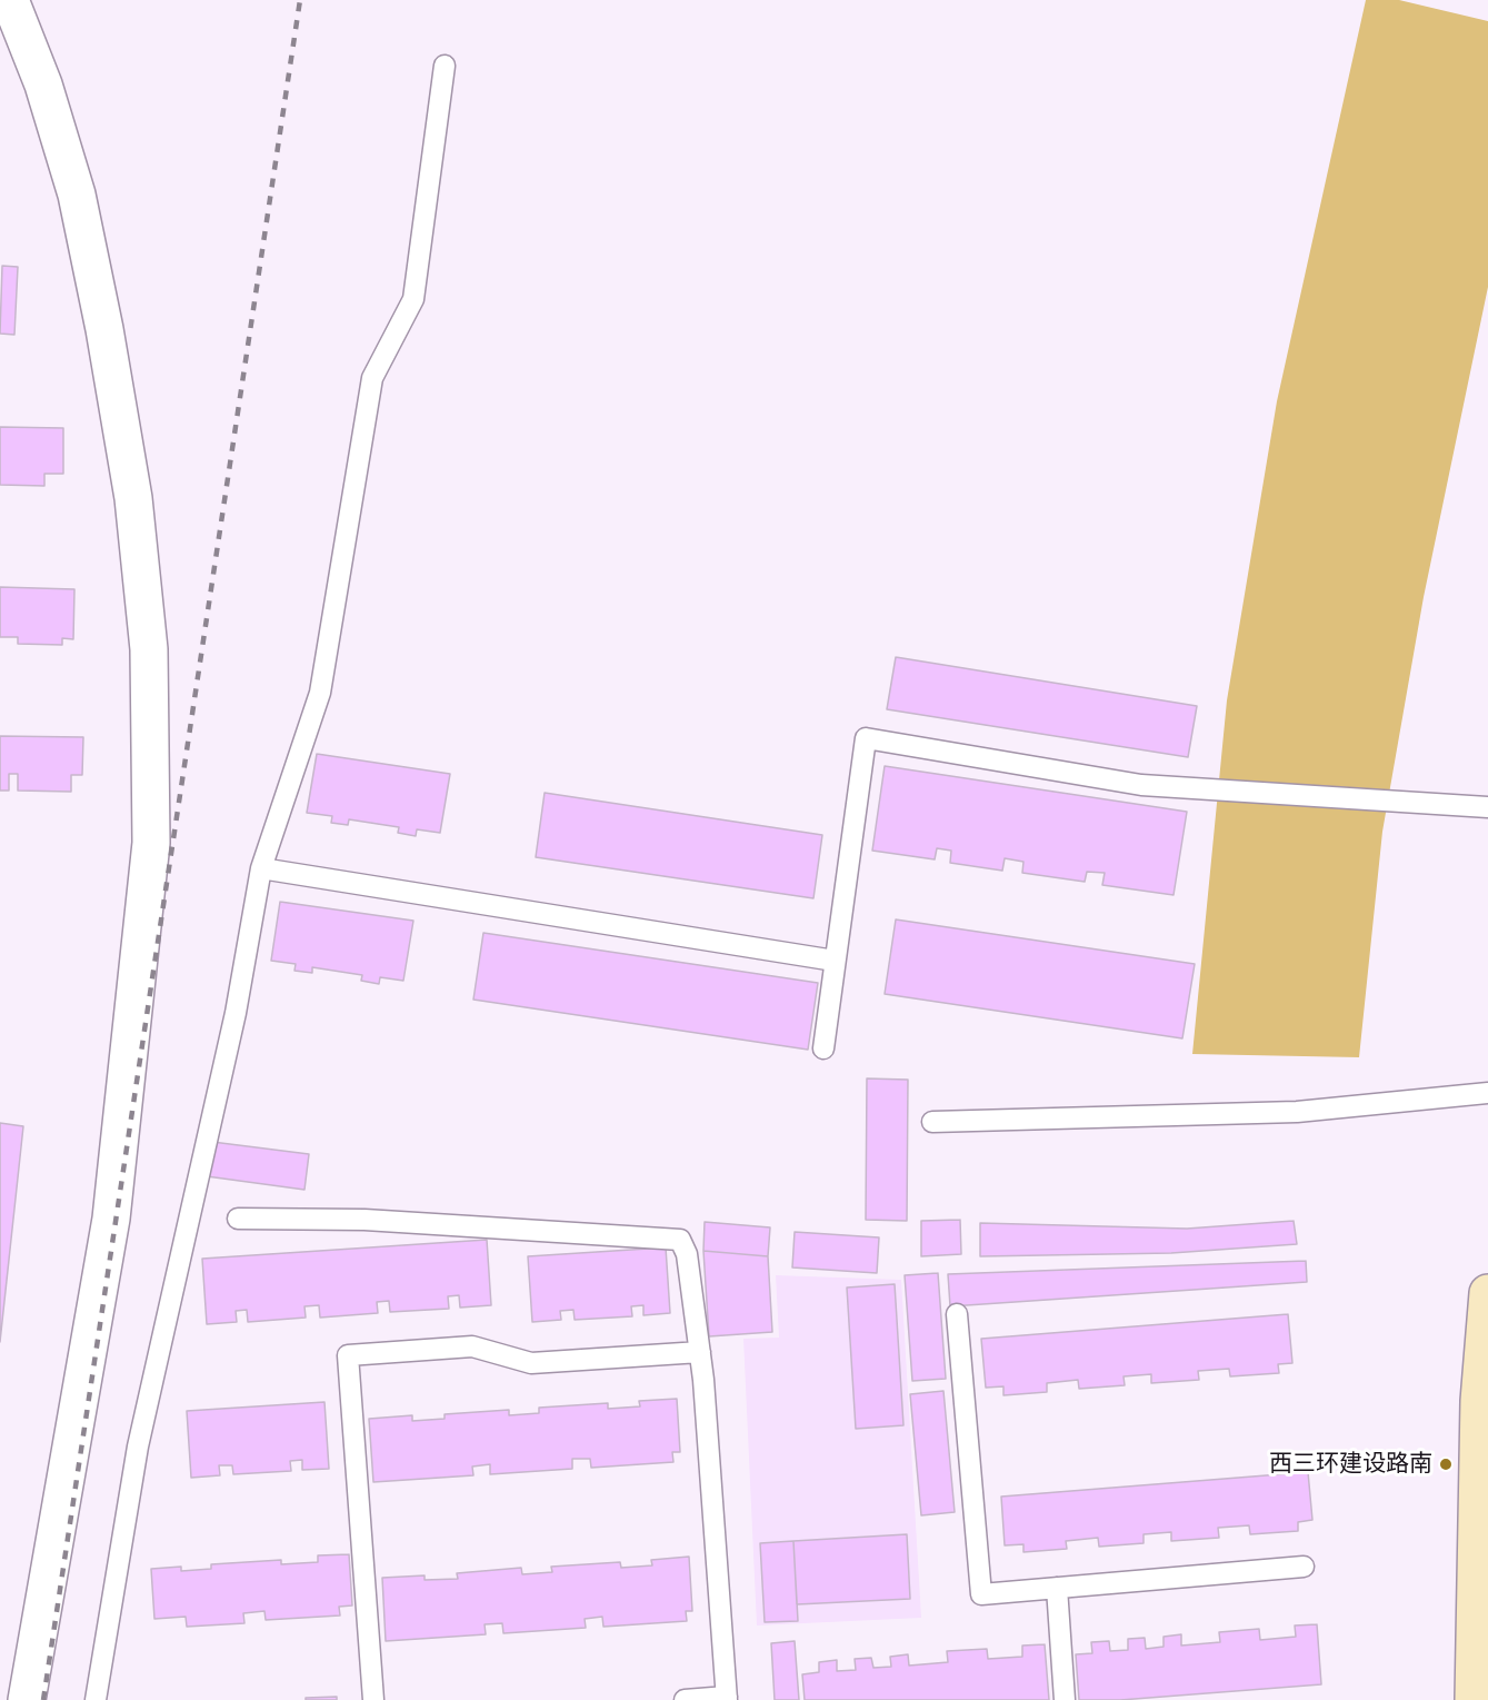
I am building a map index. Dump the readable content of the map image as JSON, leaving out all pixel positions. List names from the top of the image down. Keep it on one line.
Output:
{"places":["西三环建设路南"]}
